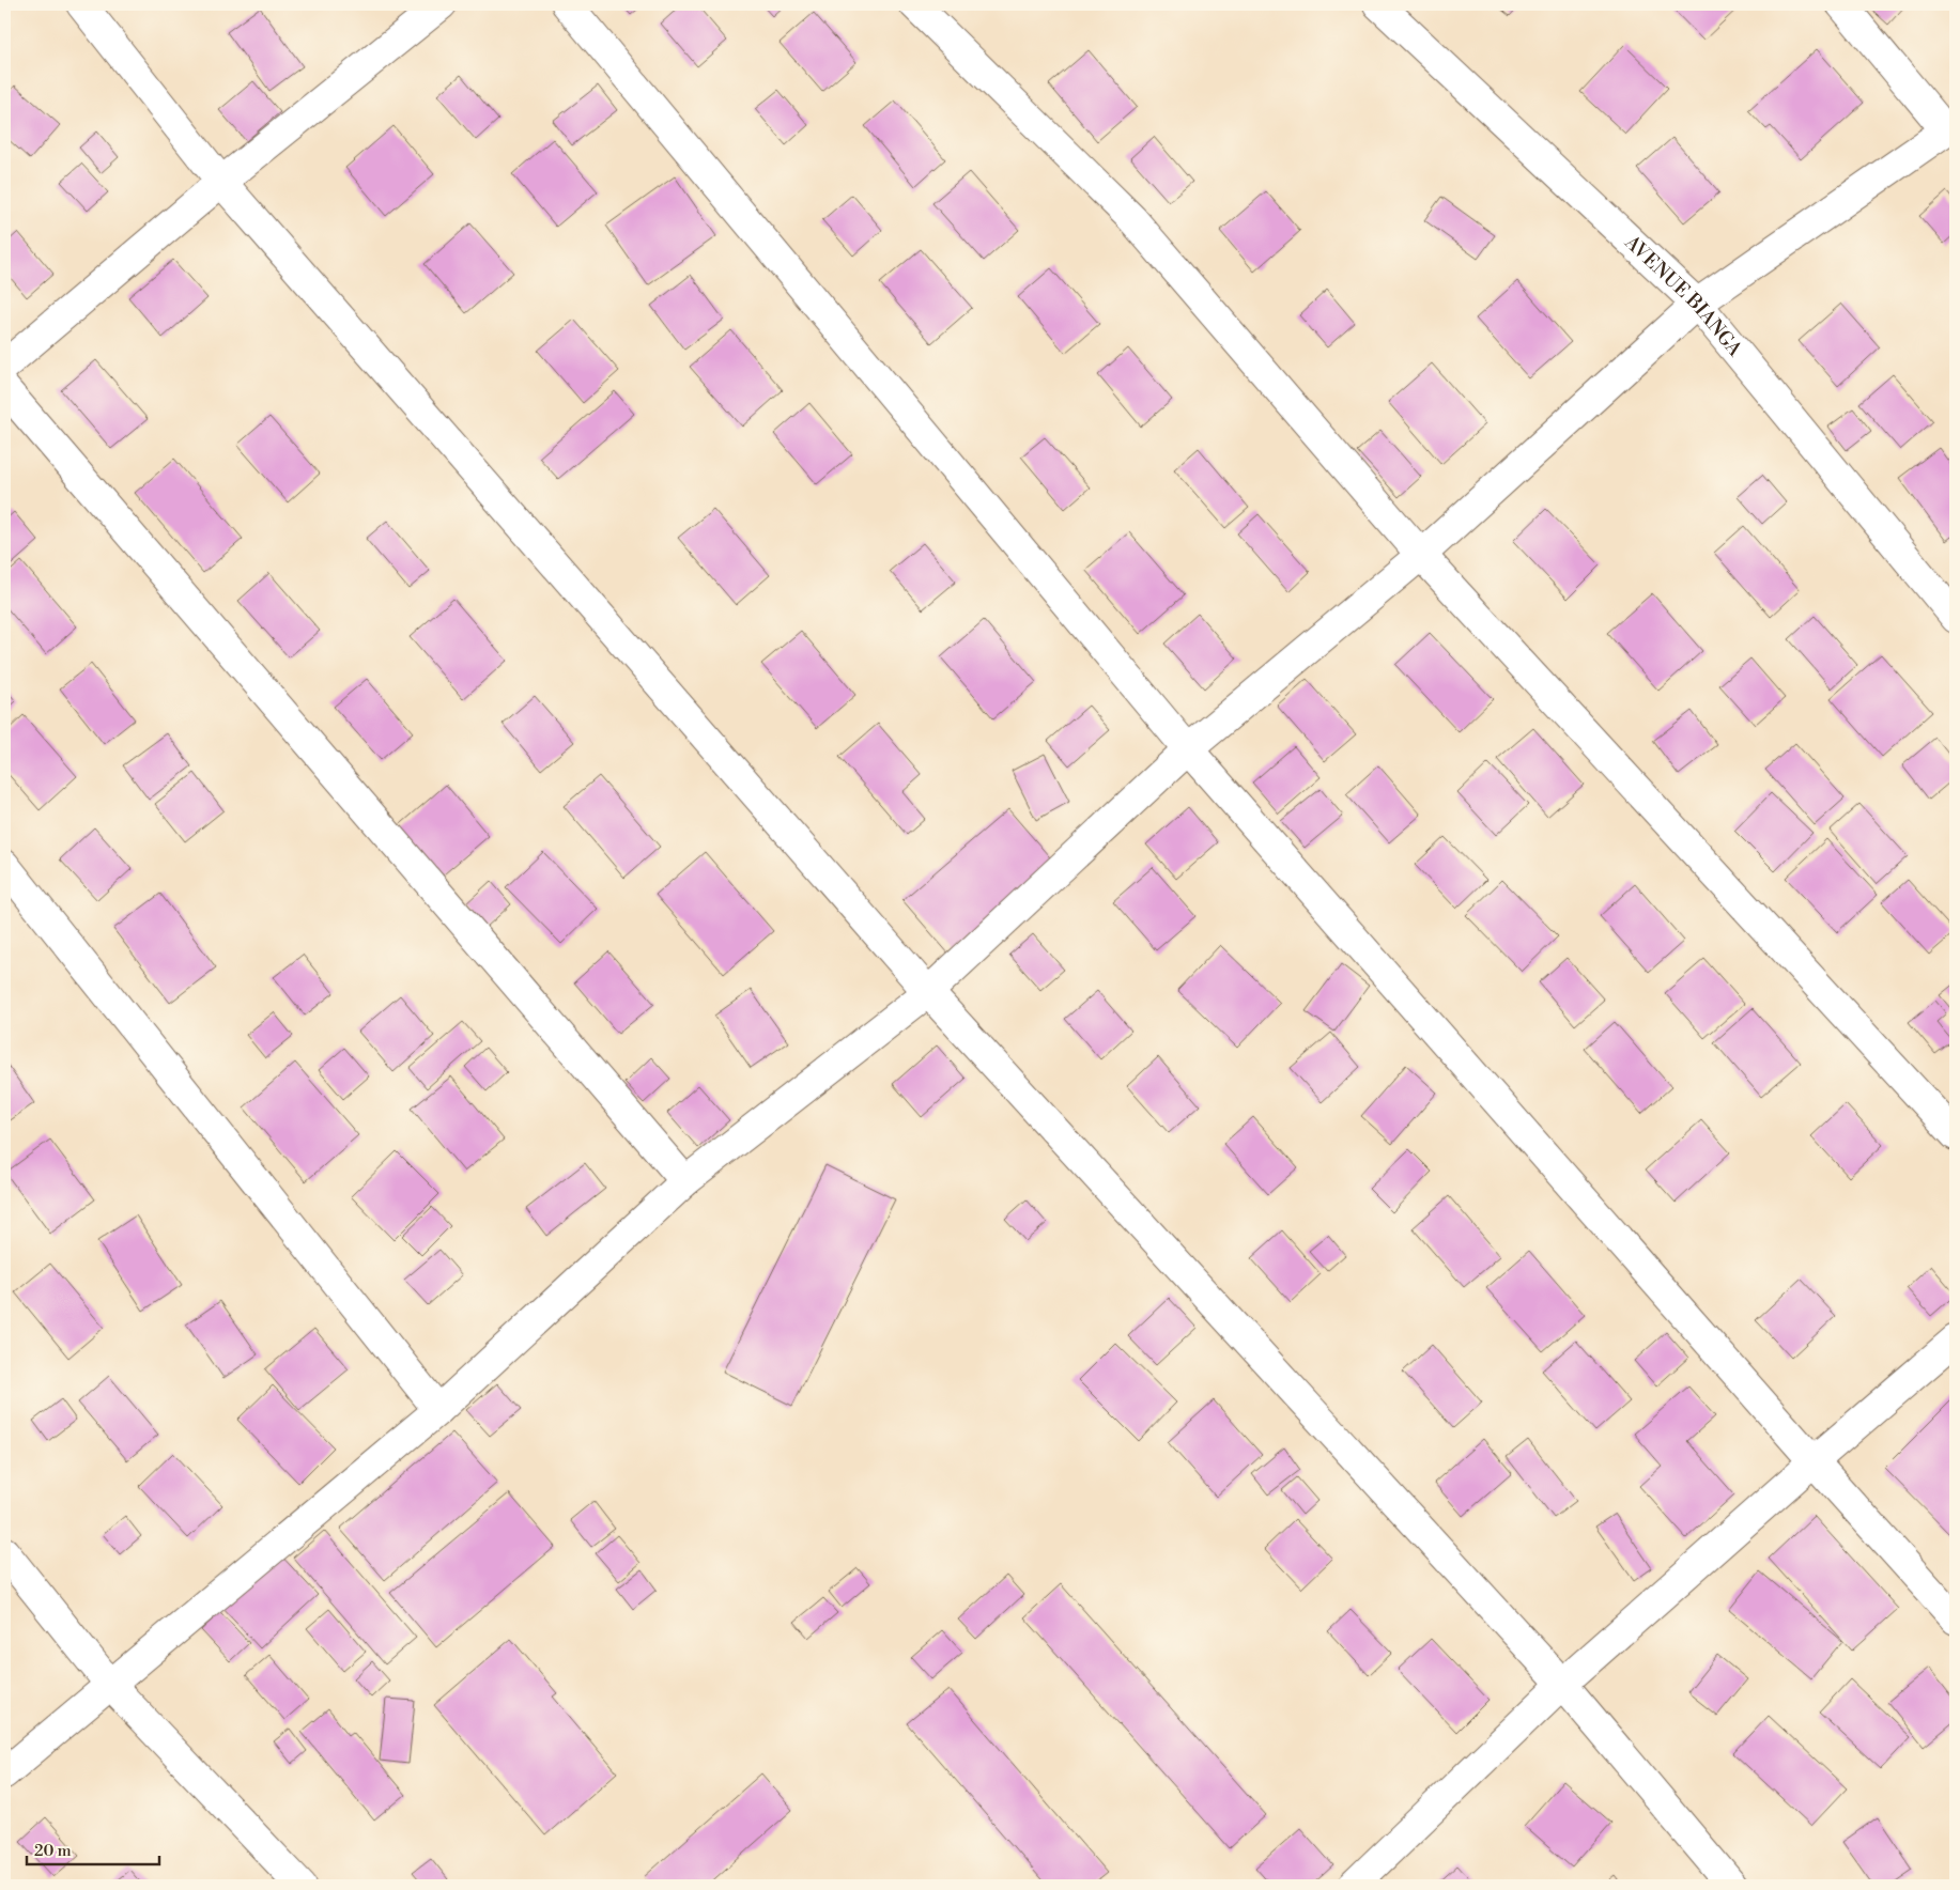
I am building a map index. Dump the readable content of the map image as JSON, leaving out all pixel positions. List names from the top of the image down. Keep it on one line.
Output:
{"streets":{"street":["AVENUE BIANGA"]},"scale_bar":"20 m"}
